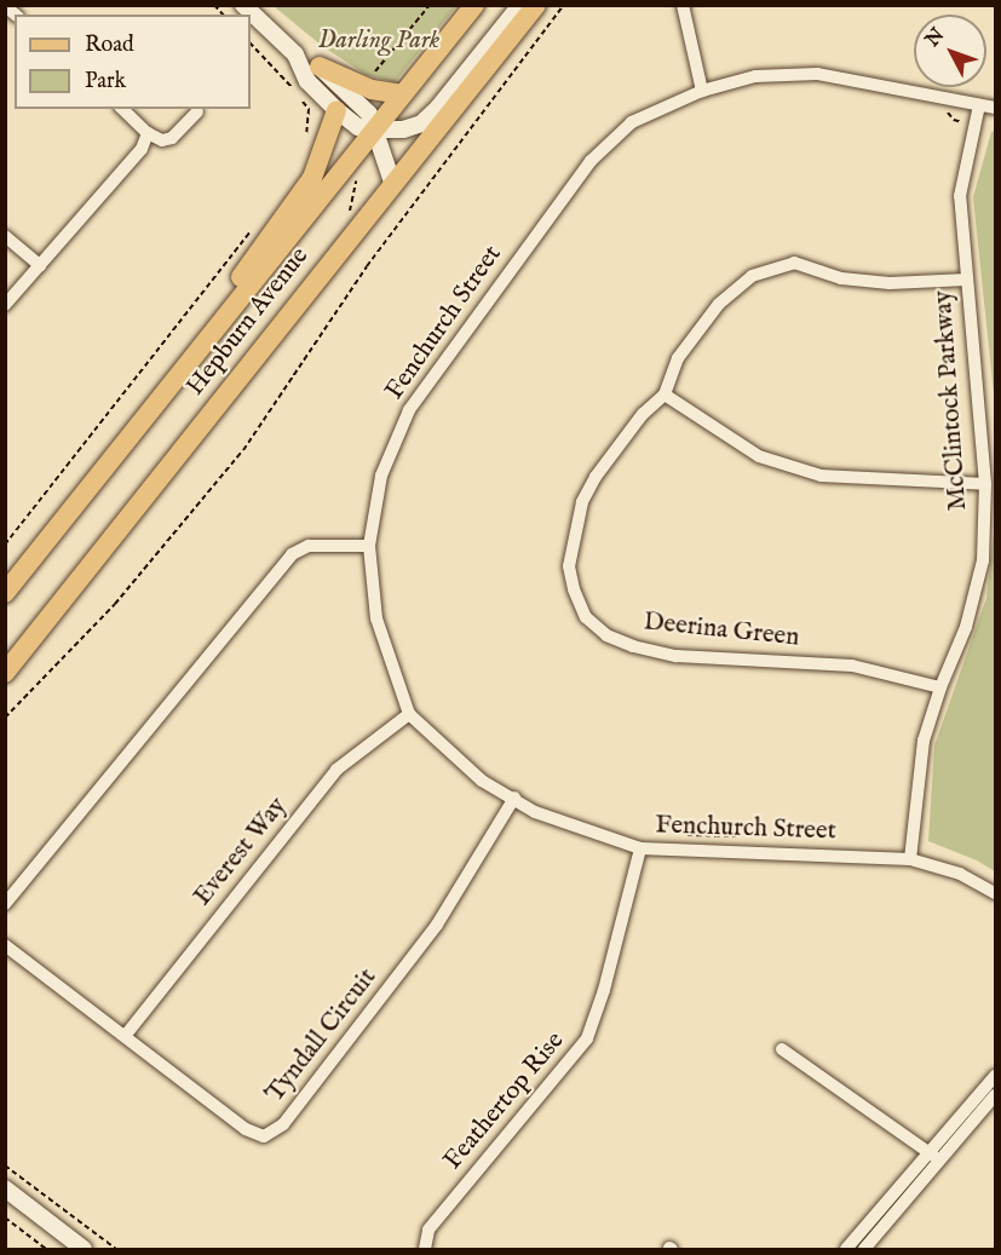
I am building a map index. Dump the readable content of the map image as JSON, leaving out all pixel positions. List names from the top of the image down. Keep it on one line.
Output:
{"streets":{"main road":["Hepburn Avenue"],"street":["Fenchurch Street","McClintock Parkway","Deerina Green","Everest Way","Tyndall Circuit","Feathertop Rise"]},"crossings":[["Fenchurch Street","McClintock Parkway"],["Fenchurch Street","Everest Way"],["Fenchurch Street","Tyndall Circuit"],["Fenchurch Street","Feathertop Rise"],["McClintock Parkway","Deerina Green"],["Everest Way","Tyndall Circuit"]],"parks":["Darling Park"],"legend":["Road","Park"],"north":"top left"}
